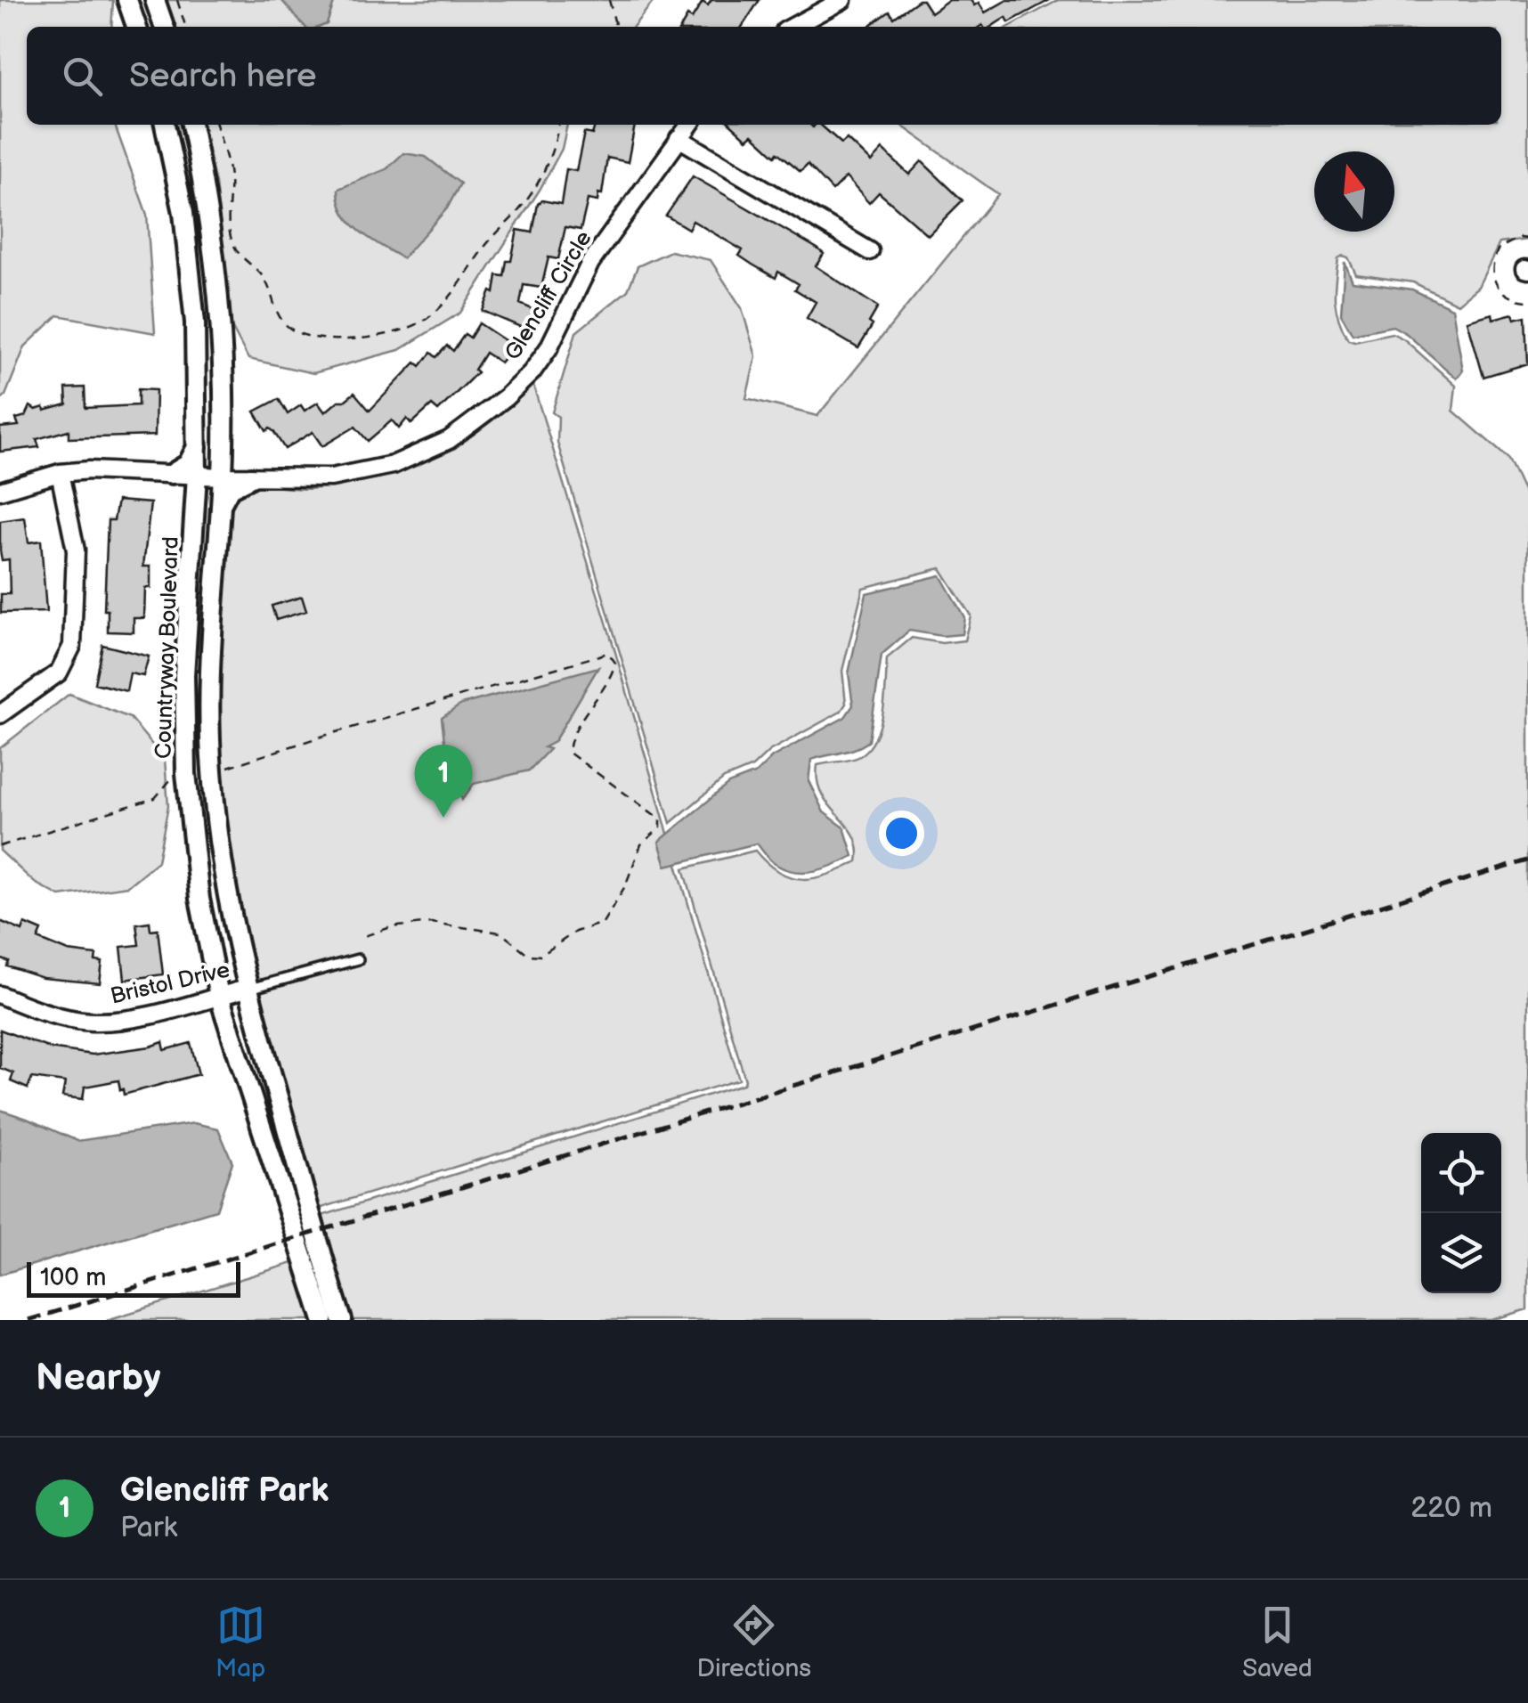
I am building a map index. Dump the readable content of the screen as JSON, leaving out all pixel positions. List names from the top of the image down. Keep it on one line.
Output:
{"streets":{"street":["Glencliff Circle","Countryway Boulevard","Bristol Drive"]},"crossings":[["Glencliff Circle","Countryway Boulevard"],["Countryway Boulevard","Bristol Drive"]],"scale_bar":"100 m","north":"top","page":{"search":"Search here","pins":"1","scale":"100 m","heading":"Nearby","list":[{"mark":"1","name":"Glencliff Park","note":"Park","value":"220 m"}],"nav":["Map","Directions","Saved"]}}
